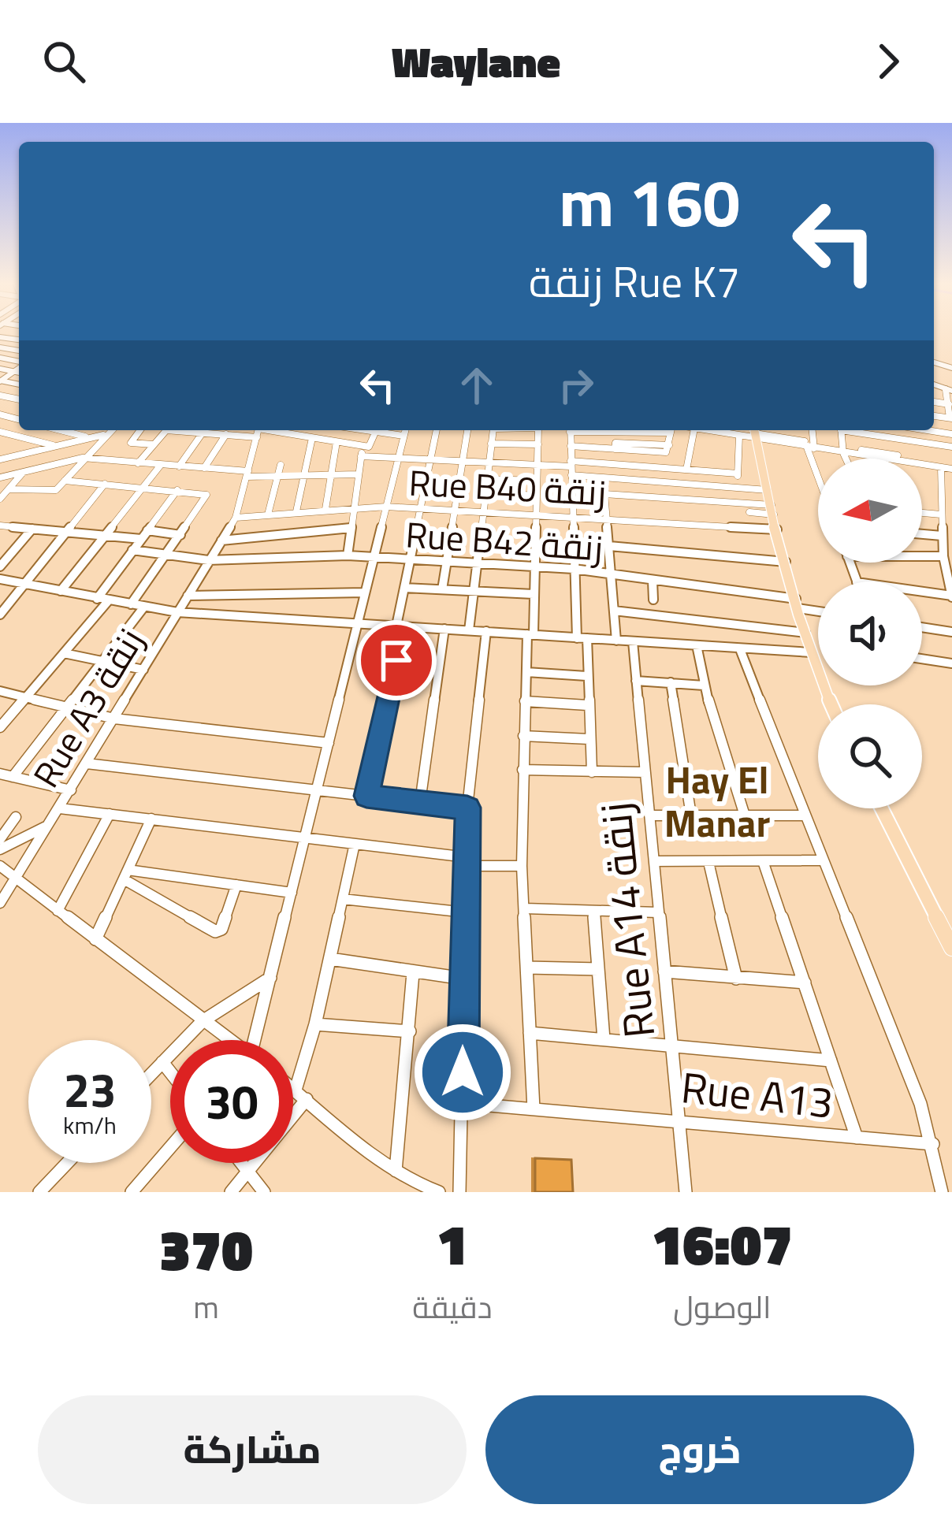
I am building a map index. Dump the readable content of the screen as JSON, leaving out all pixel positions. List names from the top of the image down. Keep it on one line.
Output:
{"streets":{"street":["Rue B40 زنقة","Rue B42 زنقة","Rue A3 زنقة","Rue A14 زنقة","Rue A13"]},"crossings":[["Rue B40 زنقة","Rue A3 زنقة"],["Rue B42 زنقة","Rue A3 زنقة"],["Rue A14 زنقة","Rue A13"]],"districts":["Hay El Manar"],"north":"left","page":{"header":"Waylane","turn":["160 m","Rue K7 زنقة"],"speed":"23 km/h","limit":"30","eta":["16:07","الوصول","1","دقيقة","370","m"],"buttons":["خروج","مشاركة"]}}
